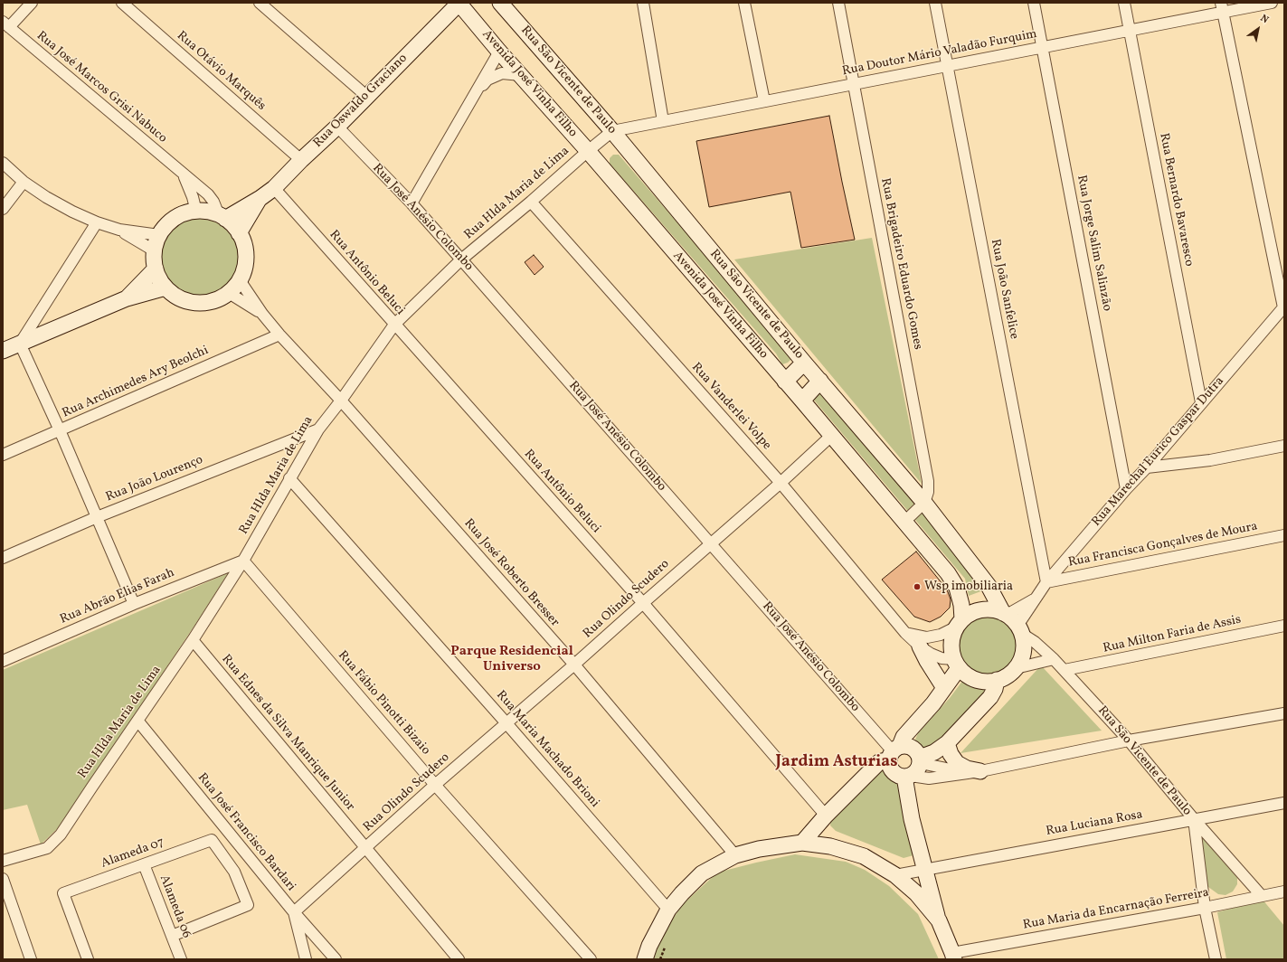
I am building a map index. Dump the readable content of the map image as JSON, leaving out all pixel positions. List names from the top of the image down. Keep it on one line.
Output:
{"streets":{"street":["Rua Doutor Mário Valadão Furquim","Rua Otávio Marquês","Rua São Vicente de Paulo","Avenida José Vinha Filho","Rua José Marcos Grisi Nabuco","Rua Oswaldo Graciano","Rua Hlda Maria de Lima","Rua Bernardo Bavaresco","Rua José Anésio Colombo","Rua Jorge Salim Salinzão","Rua Brigadeiro Eduardo Gomes","Rua Antônio Beluci","Rua João Sanfelice","Rua Archimedes Ary Beolchi","Rua Vanderlei Volpe","Rua Marechal Eurico Gaspar Dutra","Rua João Lourenço","Rua Francisca Gonçalves de Moura","Rua José Roberto Bresser","Rua Abrão Elias Farah","Rua Olindo Scudero","Rua Milton Faria de Assis","Rua Fábio Pinotti Bizaio","Rua Ednes da Silva Manrique Junior","Rua Maria Machado Brioni","Rua Luciana Rosa","Rua José Francisco Bardari","Alameda 07","Alameda 06","Rua Maria da Encarnação Ferreira"]},"crossings":[["Rua Doutor Mário Valadão Furquim","Rua São Vicente de Paulo"],["Rua Doutor Mário Valadão Furquim","Rua Hlda Maria de Lima"],["Rua Doutor Mário Valadão Furquim","Rua Bernardo Bavaresco"],["Rua Doutor Mário Valadão Furquim","Rua Jorge Salim Salinzão"],["Rua Doutor Mário Valadão Furquim","Rua Brigadeiro Eduardo Gomes"],["Rua Doutor Mário Valadão Furquim","Rua João Sanfelice"],["Rua Otávio Marquês","Rua Oswaldo Graciano"],["Rua São Vicente de Paulo","Avenida José Vinha Filho"],["Rua São Vicente de Paulo","Rua Hlda Maria de Lima"],["Rua São Vicente de Paulo","Rua Brigadeiro Eduardo Gomes"],["Rua São Vicente de Paulo","Rua Vanderlei Volpe"],["Rua São Vicente de Paulo","Rua Marechal Eurico Gaspar Dutra"],["Rua São Vicente de Paulo","Rua Milton Faria de Assis"],["Rua São Vicente de Paulo","Rua Luciana Rosa"],["Rua São Vicente de Paulo","Rua Maria da Encarnação Ferreira"],["Avenida José Vinha Filho","Rua Oswaldo Graciano"],["Avenida José Vinha Filho","Rua Hlda Maria de Lima"],["Avenida José Vinha Filho","Rua Vanderlei Volpe"],["Avenida José Vinha Filho","Rua Marechal Eurico Gaspar Dutra"],["Avenida José Vinha Filho","Rua Olindo Scudero"],["Rua José Marcos Grisi Nabuco","Rua Oswaldo Graciano"],["Rua José Marcos Grisi Nabuco","Rua José Roberto Bresser"],["Rua Oswaldo Graciano","Rua José Anésio Colombo"],["Rua Oswaldo Graciano","Rua Antônio Beluci"],["Rua Oswaldo Graciano","Rua José Roberto Bresser"],["Rua Hlda Maria de Lima","Rua José Anésio Colombo"],["Rua Hlda Maria de Lima","Rua Antônio Beluci"],["Rua Hlda Maria de Lima","Rua Vanderlei Volpe"],["Rua Hlda Maria de Lima","Rua João Lourenço"],["Rua Hlda Maria de Lima","Rua José Roberto Bresser"],["Rua Hlda Maria de Lima","Rua Abrão Elias Farah"],["Rua Hlda Maria de Lima","Rua Fábio Pinotti Bizaio"],["Rua Hlda Maria de Lima","Rua Ednes da Silva Manrique Junior"],["Rua Hlda Maria de Lima","Rua Maria Machado Brioni"],["Rua Hlda Maria de Lima","Rua José Francisco Bardari"],["Rua Bernardo Bavaresco","Rua Marechal Eurico Gaspar Dutra"],["Rua José Anésio Colombo","Rua Olindo Scudero"],["Rua Jorge Salim Salinzão","Rua Marechal Eurico Gaspar Dutra"],["Rua Antônio Beluci","Rua Olindo Scudero"],["Rua João Sanfelice","Rua Marechal Eurico Gaspar Dutra"],["Rua João Sanfelice","Rua Francisca Gonçalves de Moura"],["Rua Archimedes Ary Beolchi","Rua José Roberto Bresser"],["Rua Vanderlei Volpe","Rua Marechal Eurico Gaspar Dutra"],["Rua Vanderlei Volpe","Rua Olindo Scudero"],["Rua Marechal Eurico Gaspar Dutra","Rua Francisca Gonçalves de Moura"],["Rua José Roberto Bresser","Rua Olindo Scudero"],["Rua Abrão Elias Farah","Rua Fábio Pinotti Bizaio"],["Rua Olindo Scudero","Rua Fábio Pinotti Bizaio"],["Rua Olindo Scudero","Rua Ednes da Silva Manrique Junior"],["Rua Olindo Scudero","Rua Maria Machado Brioni"],["Rua Olindo Scudero","Rua José Francisco Bardari"],["Alameda 07","Alameda 06"]],"districts":["Parque Residencial Universo","Jardim Asturias"],"places":["Wsp imobiliaria"],"north":"top right"}
